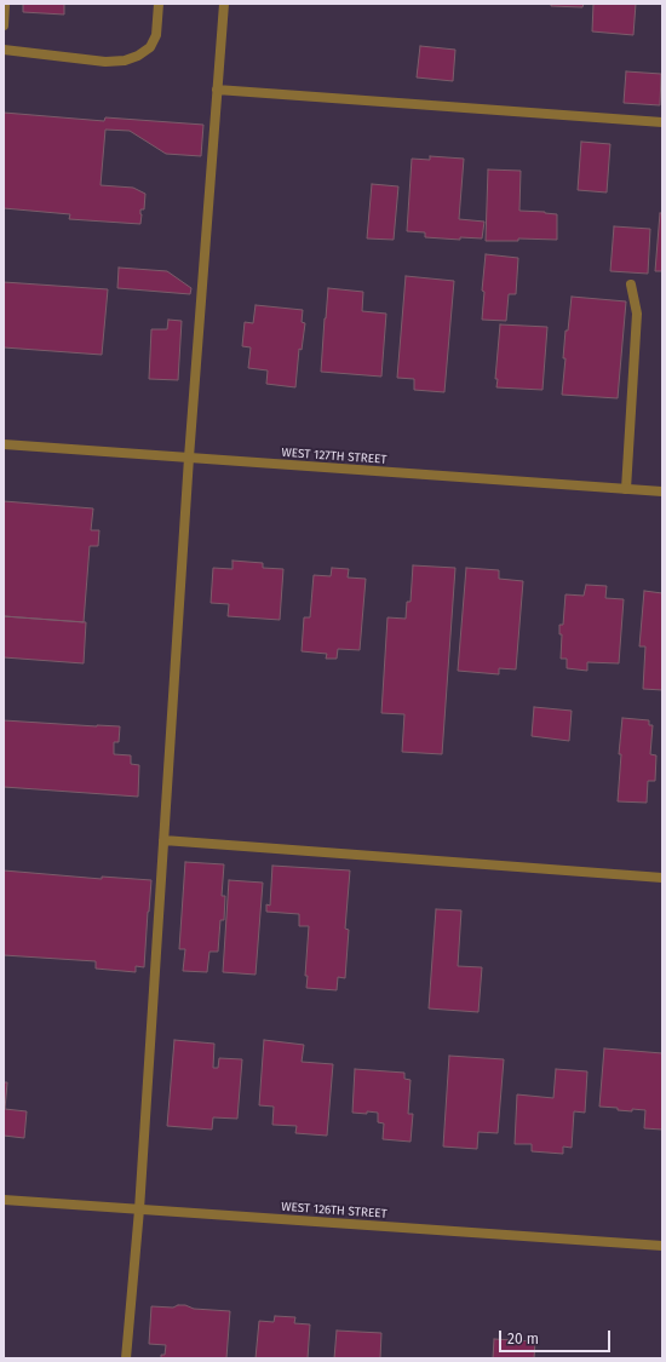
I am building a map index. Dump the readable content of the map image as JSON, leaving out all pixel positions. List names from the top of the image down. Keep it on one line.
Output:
{"streets":{"street":["WEST 127TH STREET","WEST 126TH STREET"]},"scale_bar":"20 m"}
